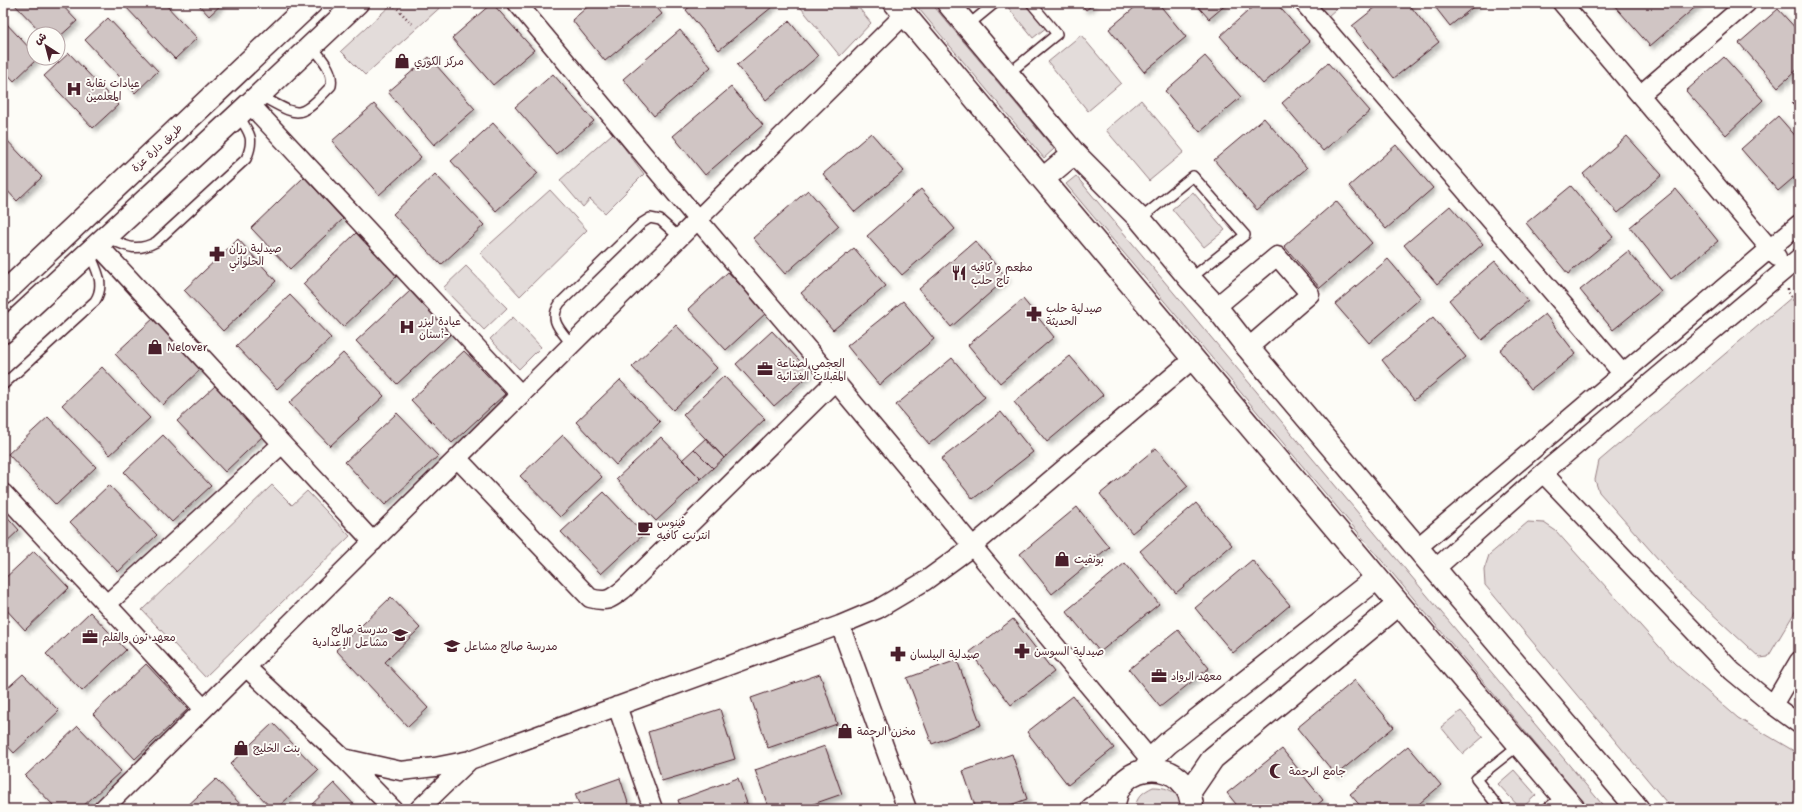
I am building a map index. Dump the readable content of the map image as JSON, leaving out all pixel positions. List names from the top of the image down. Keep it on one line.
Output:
{"streets":{"main road":["طريق دارة عزة"]},"places":{"shop":["مركز الكوري","Nelover","بونفيت","مخزن الرحمة","بنت الخليج"],"hospital":["عيادات نقابة المعلمين","عيادة ليزر أسنان-"],"pharmacy":["صيدلية رزان الحلواني","صيدلية حلب الحديثة","صيدلية السوسن","صيدلية البيلسان"],"restaurant":["مطعم و كافيه تاج حلب"],"office":["العجمي لصناعة المقبلات الغذائية","معهد نون والقلم","معهد الرواد"],"cafe":["فينوس انترنت كافيه"],"school or university":["مدرسة صالح مشاعل الإعدادية","مدرسة صالح مشاعل"],"mosque":["جامع الرحمة"]},"north":"top left"}
